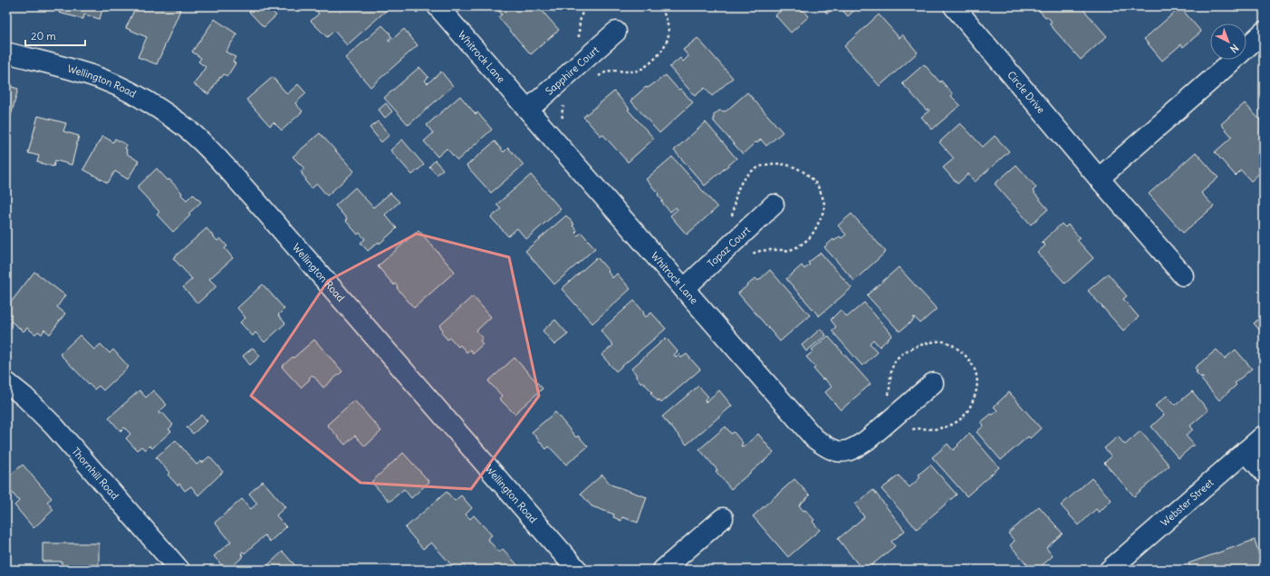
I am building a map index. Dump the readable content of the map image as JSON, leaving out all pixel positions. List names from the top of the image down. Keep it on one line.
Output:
{"streets":{"street":["Whitrock Lane","Sapphire Court","Wellington Road","Circle Drive","Topaz Court","Thornhill Road","Webster Street"]},"crossings":[["Whitrock Lane","Sapphire Court"],["Whitrock Lane","Topaz Court"]],"scale_bar":"20 m","north":"bottom right"}
